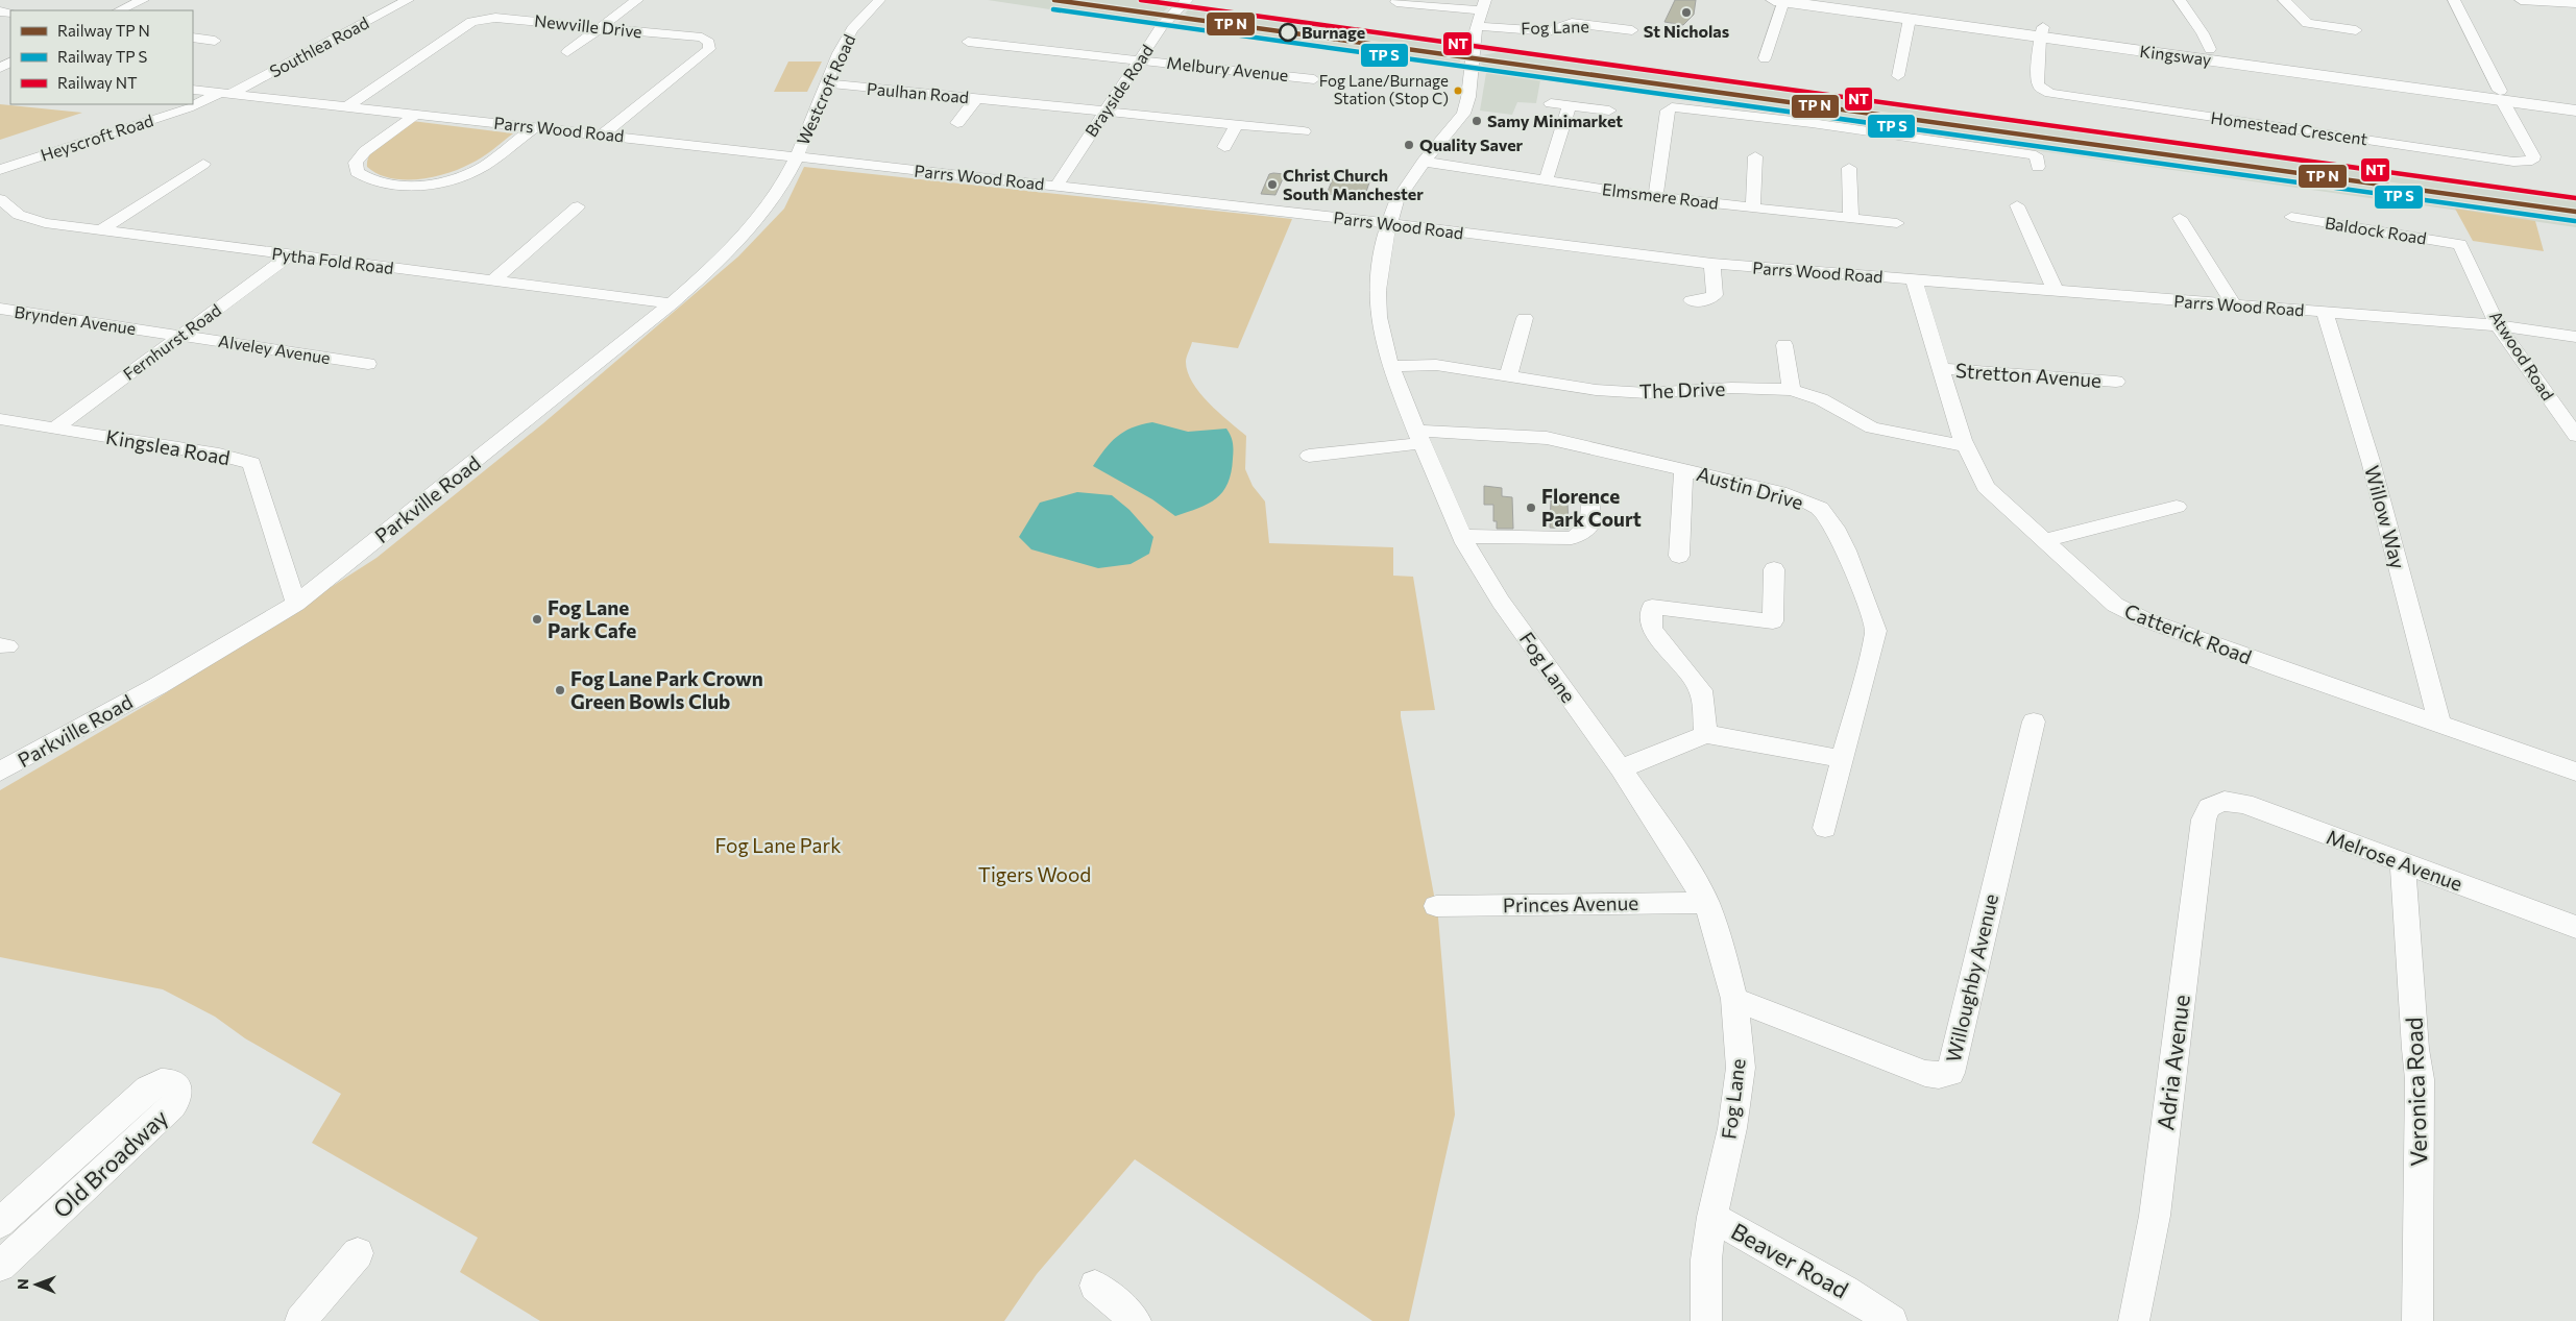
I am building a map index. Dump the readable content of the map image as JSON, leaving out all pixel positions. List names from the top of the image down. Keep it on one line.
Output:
{"streets":{"highway":["Kingsway"],"street":["Newville Drive","Fog Lane","Southlea Road","Melbury Avenue","Westcroft Road","Brayside Road","Paulhan Road","Homestead Crescent","Parrs Wood Road","Heyscroft Road","Elmsmere Road","Baldock Road","Pytha Fold Road","Brynden Avenue","Fernhurst Road","Alveley Avenue","Atwood Road","Stretton Avenue","The Drive","Kingslea Road","Austin Drive","Parkville Road","Willow Way","Catterick Road","Melrose Avenue","Princes Avenue","Willoughby Avenue","Adria Avenue","Veronica Road","Old Broadway","Beaver Road"]},"crossings":[["Newville Drive","Parrs Wood Road"],["Fog Lane","Parrs Wood Road"],["Fog Lane","Elmsmere Road"],["Fog Lane","The Drive"],["Fog Lane","Austin Drive"],["Fog Lane","Princes Avenue"],["Fog Lane","Willoughby Avenue"],["Fog Lane","Beaver Road"],["Southlea Road","Parrs Wood Road"],["Southlea Road","Heyscroft Road"],["Kingsway","Homestead Crescent"],["Melbury Avenue","Brayside Road"],["Westcroft Road","Paulhan Road"],["Westcroft Road","Parrs Wood Road"],["Westcroft Road","Parkville Road"],["Brayside Road","Paulhan Road"],["Brayside Road","Parrs Wood Road"],["Parrs Wood Road","Heyscroft Road"],["Parrs Wood Road","Atwood Road"],["Parrs Wood Road","Parkville Road"],["Parrs Wood Road","Willow Way"],["Parrs Wood Road","Catterick Road"],["Baldock Road","Atwood Road"],["Pytha Fold Road","Fernhurst Road"],["Pytha Fold Road","Parkville Road"],["Brynden Avenue","Fernhurst Road"],["Brynden Avenue","Alveley Avenue"],["Fernhurst Road","Alveley Avenue"],["Fernhurst Road","Kingslea Road"],["Stretton Avenue","Catterick Road"],["The Drive","Catterick Road"],["Kingslea Road","Parkville Road"],["Willow Way","Catterick Road"],["Melrose Avenue","Adria Avenue"],["Melrose Avenue","Veronica Road"]],"parks":["Fog Lane Park","Tigers Wood"],"places":["St Nicholas","Burnage","Fog Lane/Burnage Station (Stop C)","Samy Minimarket","Quality Saver","Christ Church South Manchester","Florence Park Court","Fog Lane Park Cafe","Fog Lane Park Crown Green Bowls Club"],"lines":["rail line NT"],"legend":["Railway TP N","Railway TP S","Railway NT"],"north":"left"}
